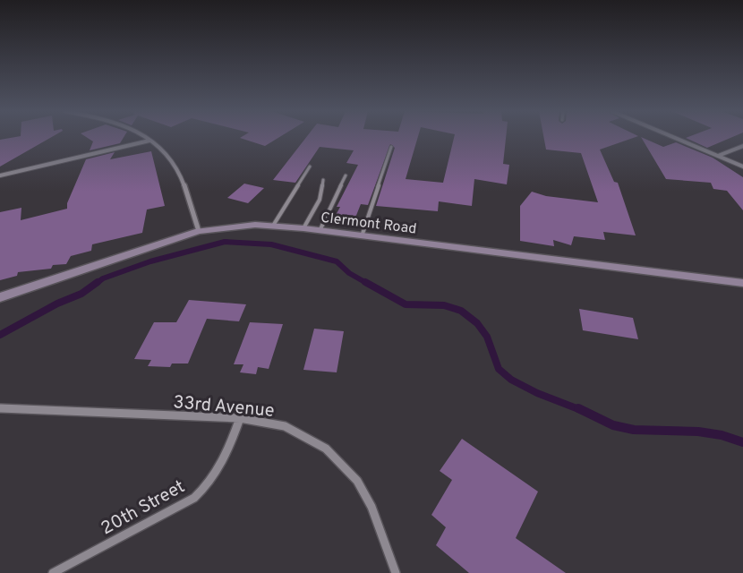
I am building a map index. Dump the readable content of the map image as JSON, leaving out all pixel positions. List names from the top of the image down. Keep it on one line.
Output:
{"streets":{"street":["Clermont Road","33rd Avenue","20th Street"]},"crossings":[["33rd Avenue","20th Street"]]}
